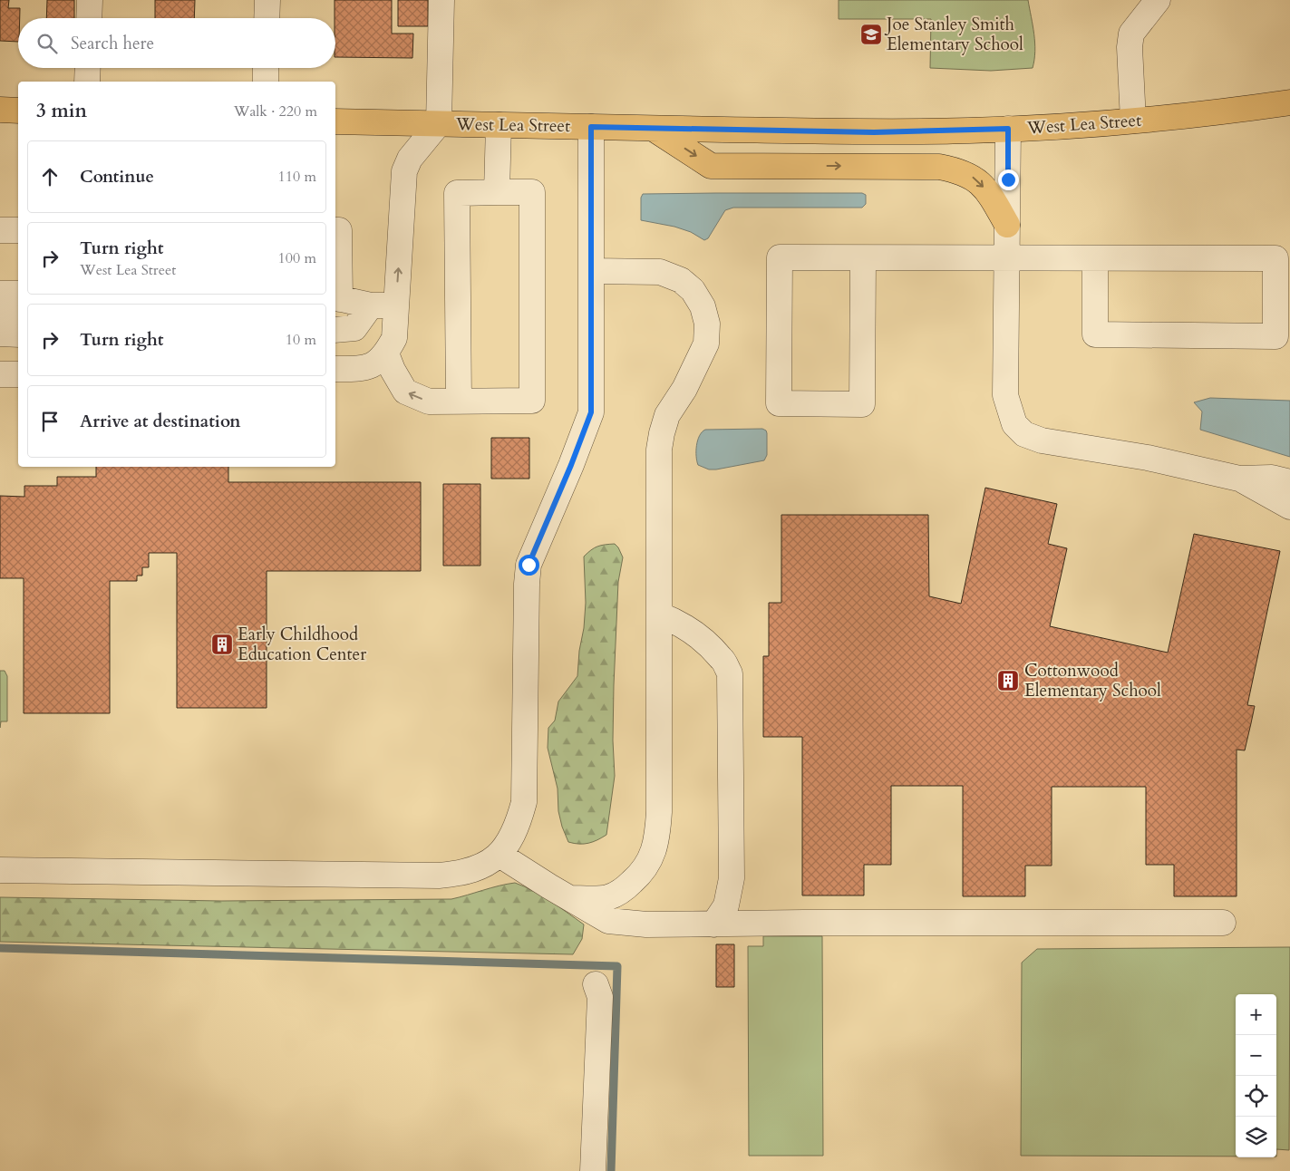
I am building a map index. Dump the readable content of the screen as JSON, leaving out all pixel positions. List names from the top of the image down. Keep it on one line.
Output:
{"streets":{"main road":["West Lea Street"]},"places":{"school or university":["Joe Stanley Smith Elementary School"],"building":["Early Childhood Education Center","Cottonwood Elementary School"]},"page":{"search":"Search here","heading":["3 min","Walk · 220 m"],"list":[["Continue","110 m"],["Turn right","West Lea Street","100 m"],["Turn right","10 m"],"Arrive at destination"],"map_buttons":["+","−"]}}
